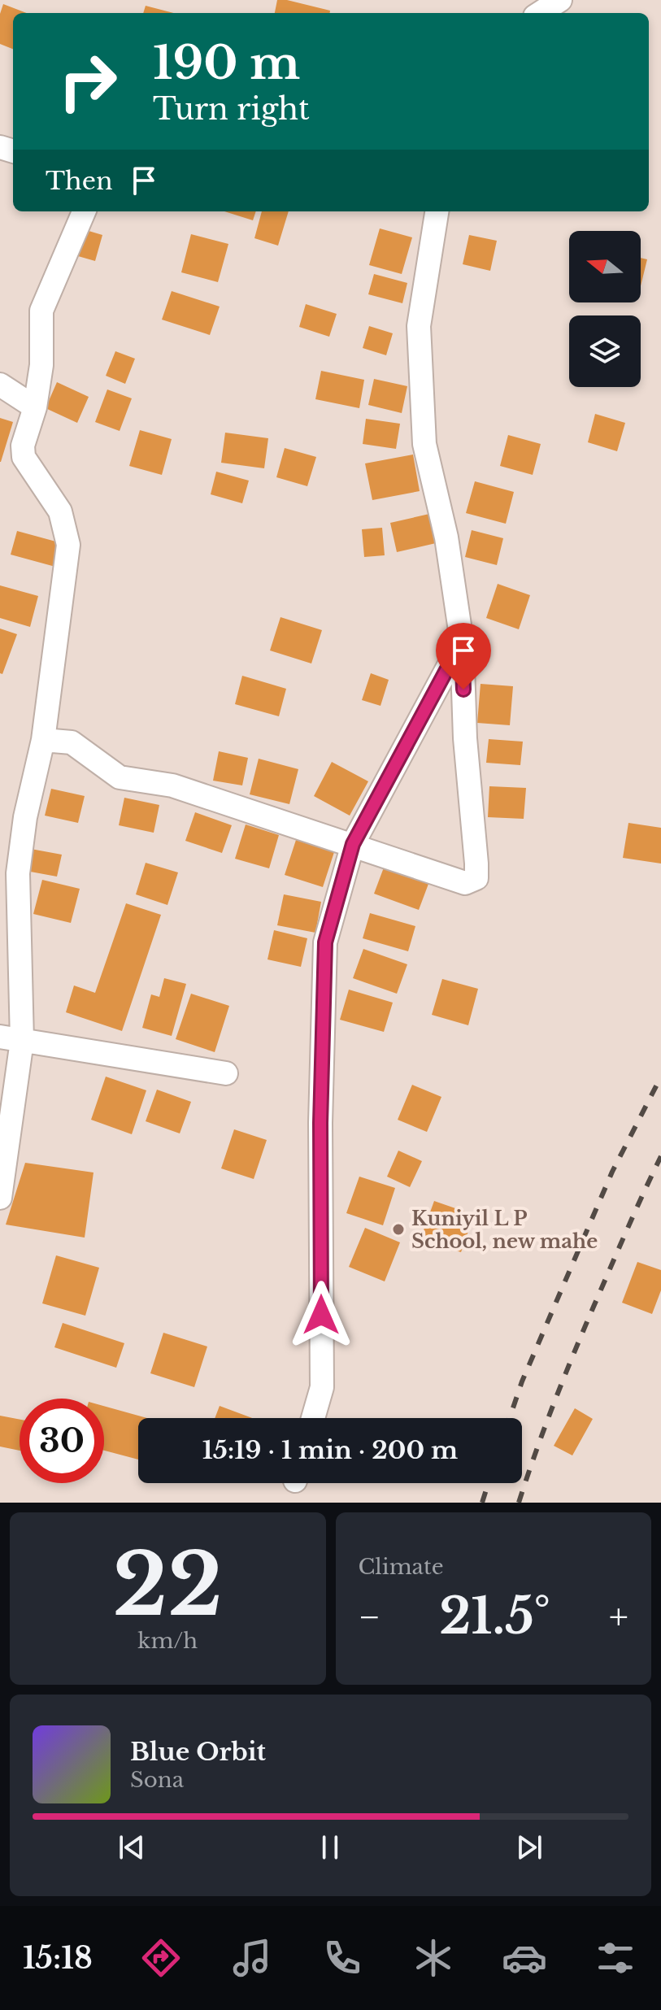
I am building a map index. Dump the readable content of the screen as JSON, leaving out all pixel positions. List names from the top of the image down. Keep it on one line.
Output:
{"places":["Kuniyil L P School, new mahe"],"north":"left","page":{"turn":["190 m","Turn right"],"then":"Then","limit":"30","trip":"15:19 · 1 min · 200 m","tile":[["22","km/h"],"Climate"],"heat":["−","21.5°","+"],"song":["Blue Orbit","Sona"],"tabs":"15:18"}}
